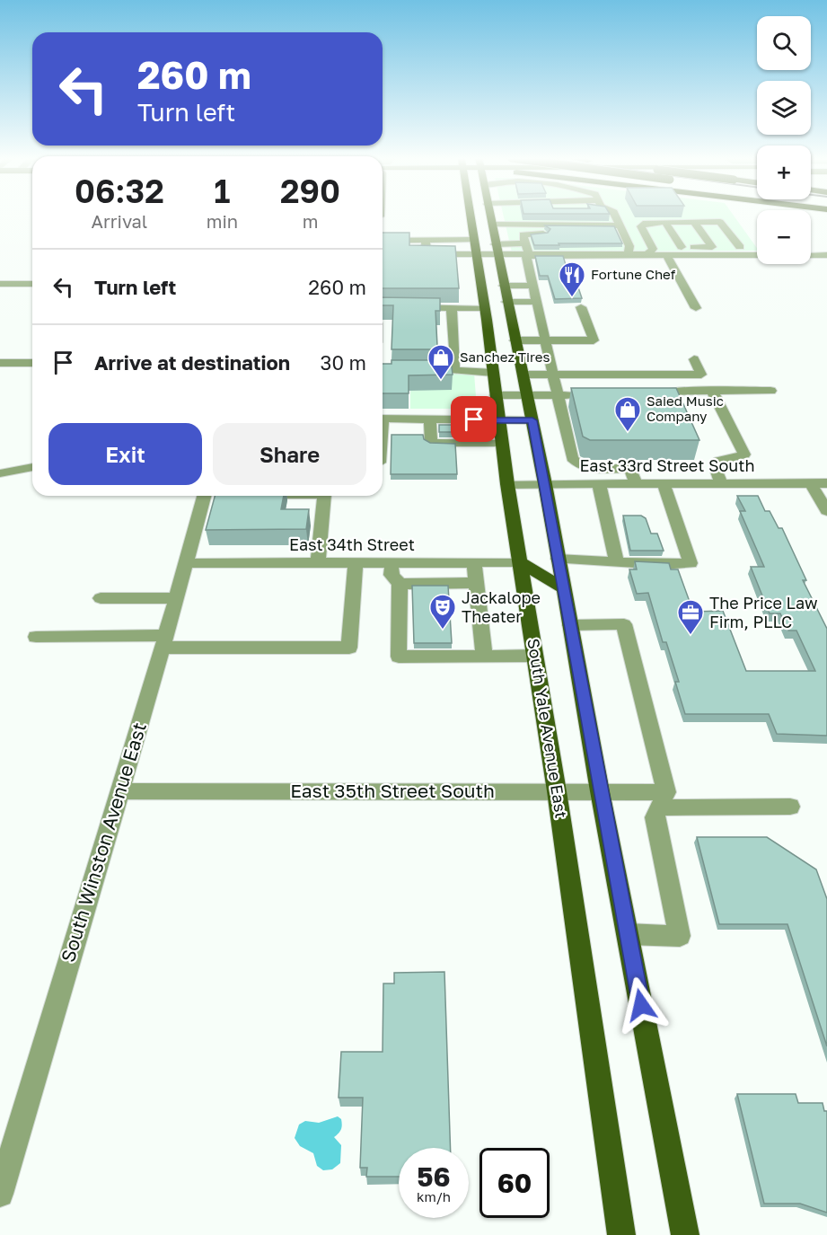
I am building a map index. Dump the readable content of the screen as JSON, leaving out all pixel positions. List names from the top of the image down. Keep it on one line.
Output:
{"streets":{"main road":["South Yale Avenue East"],"street":["East 33rd Street South","East 34th Street","East 35th Street South","South Winston Avenue East"]},"crossings":[["East 33rd Street South","South Yale Avenue East"],["East 34th Street","South Yale Avenue East"],["East 34th Street","South Winston Avenue East"],["South Yale Avenue East","East 35th Street South"],["East 35th Street South","South Winston Avenue East"]],"places":{"restaurant":["Fortune Chef"],"shop":["Sanchez Tires","Saied Music Company"],"theatre":["Jackalope Theater"],"office":["The Price Law Firm, PLLC"]},"page":{"map_buttons":["+","−"],"turn":["260 m","Turn left"],"eta":["06:32","Arrival","1","min","290","m"],"list":[{"name":"Turn left","value":"260 m"},{"name":"Arrive at destination","value":"30 m"}],"buttons":["Exit","Share"],"speed":"56 km/h","limit":"60"}}
